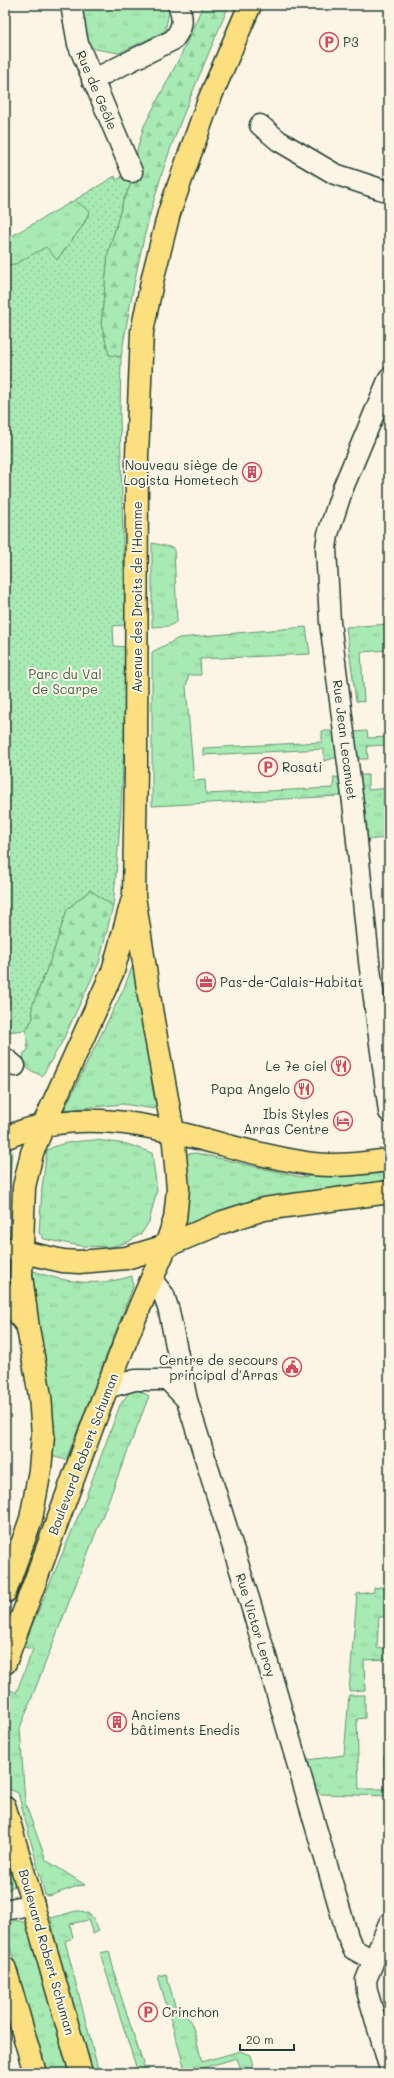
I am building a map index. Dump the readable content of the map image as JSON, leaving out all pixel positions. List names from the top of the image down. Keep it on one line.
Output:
{"streets":{"main road":["Avenue des Droits de l'Homme","Boulevard Robert Schuman"],"street":["Rue de Geôle","Rue Jean Lecanuet","Rue Victor Leroy"]},"crossings":[["Avenue des Droits de l'Homme","Boulevard Robert Schuman"],["Boulevard Robert Schuman","Rue Victor Leroy"]],"parks":["Parc du Val de Scarpe"],"places":{"parking":["P3","Rosati","Crinchon"],"building":["Nouveau siège de Logista Hometech","Anciens bâtiments Enedis"],"office":["Pas-de-Calais-Habitat"],"restaurant":["Le 7e ciel","Papa Angelo"],"hotel":["Ibis Styles Arras Centre"],"public building":["Centre de secours principal d'Arras"]},"scale_bar":"20 m"}
